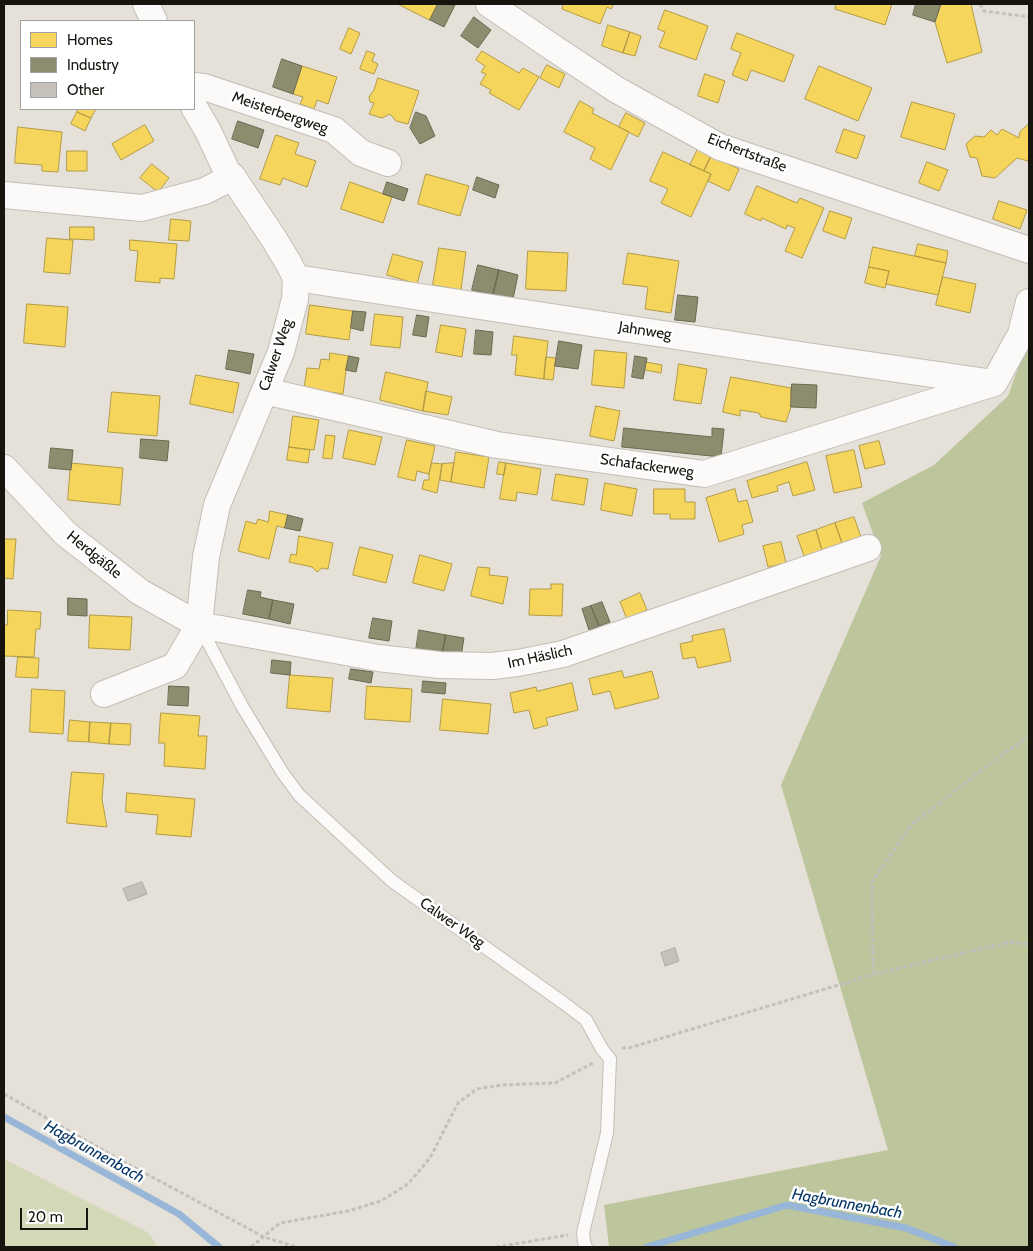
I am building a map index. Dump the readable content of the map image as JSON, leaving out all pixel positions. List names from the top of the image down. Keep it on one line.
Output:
{"streets":{"street":["Meisterbergweg","Eichertstraße","Jahnweg","Calwer Weg","Schafackerweg","Herdgäßle","Im Häslich"]},"crossings":[["Jahnweg","Calwer Weg"],["Jahnweg","Schafackerweg"],["Calwer Weg","Schafackerweg"],["Calwer Weg","Herdgäßle"],["Calwer Weg","Im Häslich"],["Herdgäßle","Im Häslich"]],"water":["Hagbrunnenbach"],"legend":["Homes","Industry","Other"],"scale_bar":"20 m"}
